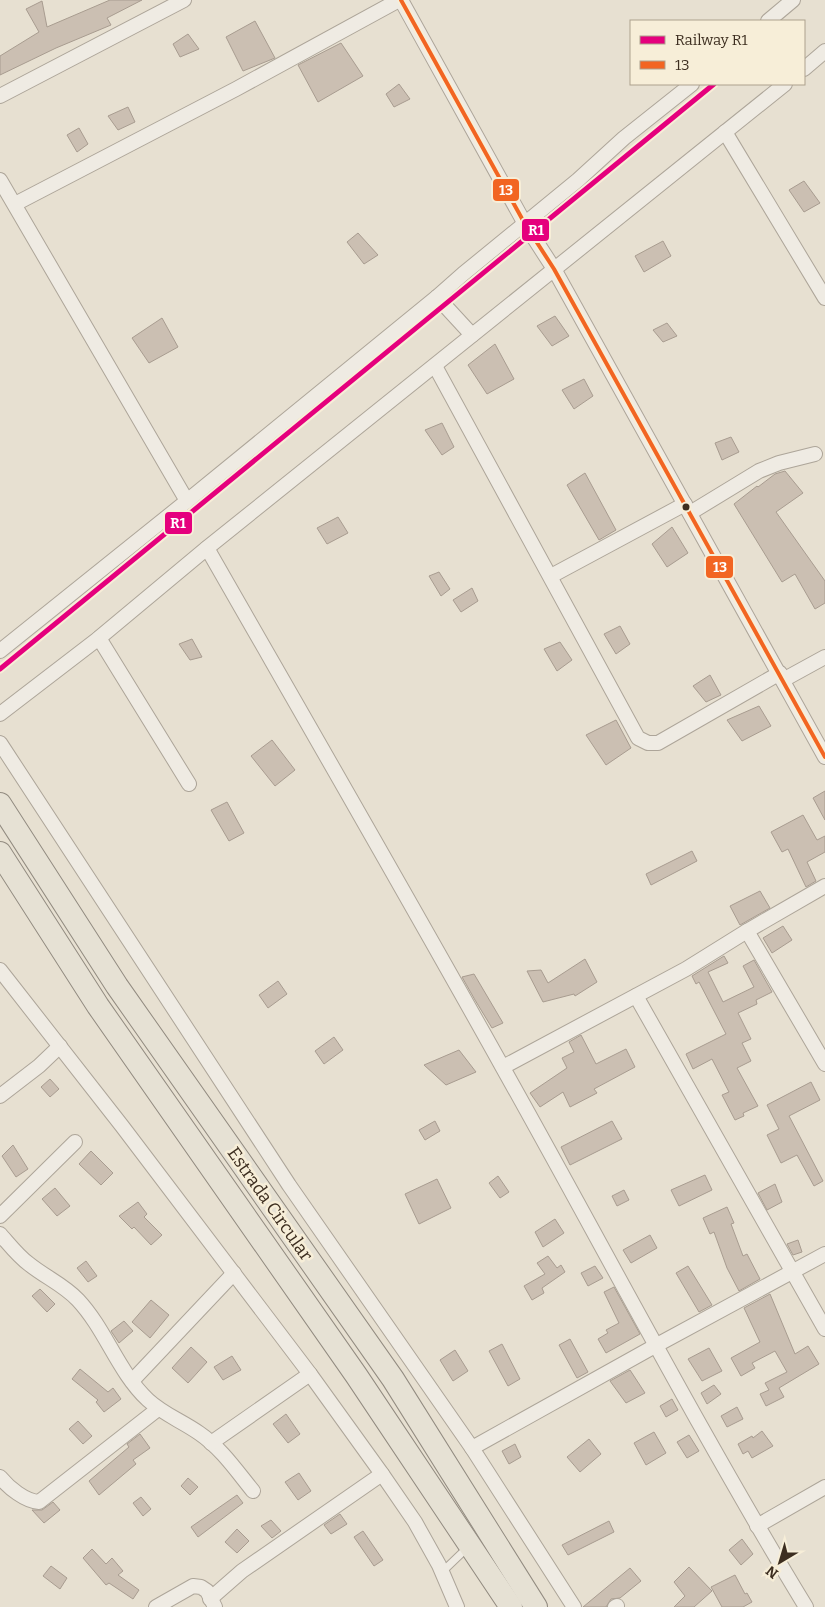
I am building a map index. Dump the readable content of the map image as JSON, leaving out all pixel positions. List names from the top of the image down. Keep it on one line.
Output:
{"streets":{"main road":["Estrada Circular"]},"lines":["transit line 13","rail line R1"],"legend":["Railway R1","13"],"north":"bottom left"}
